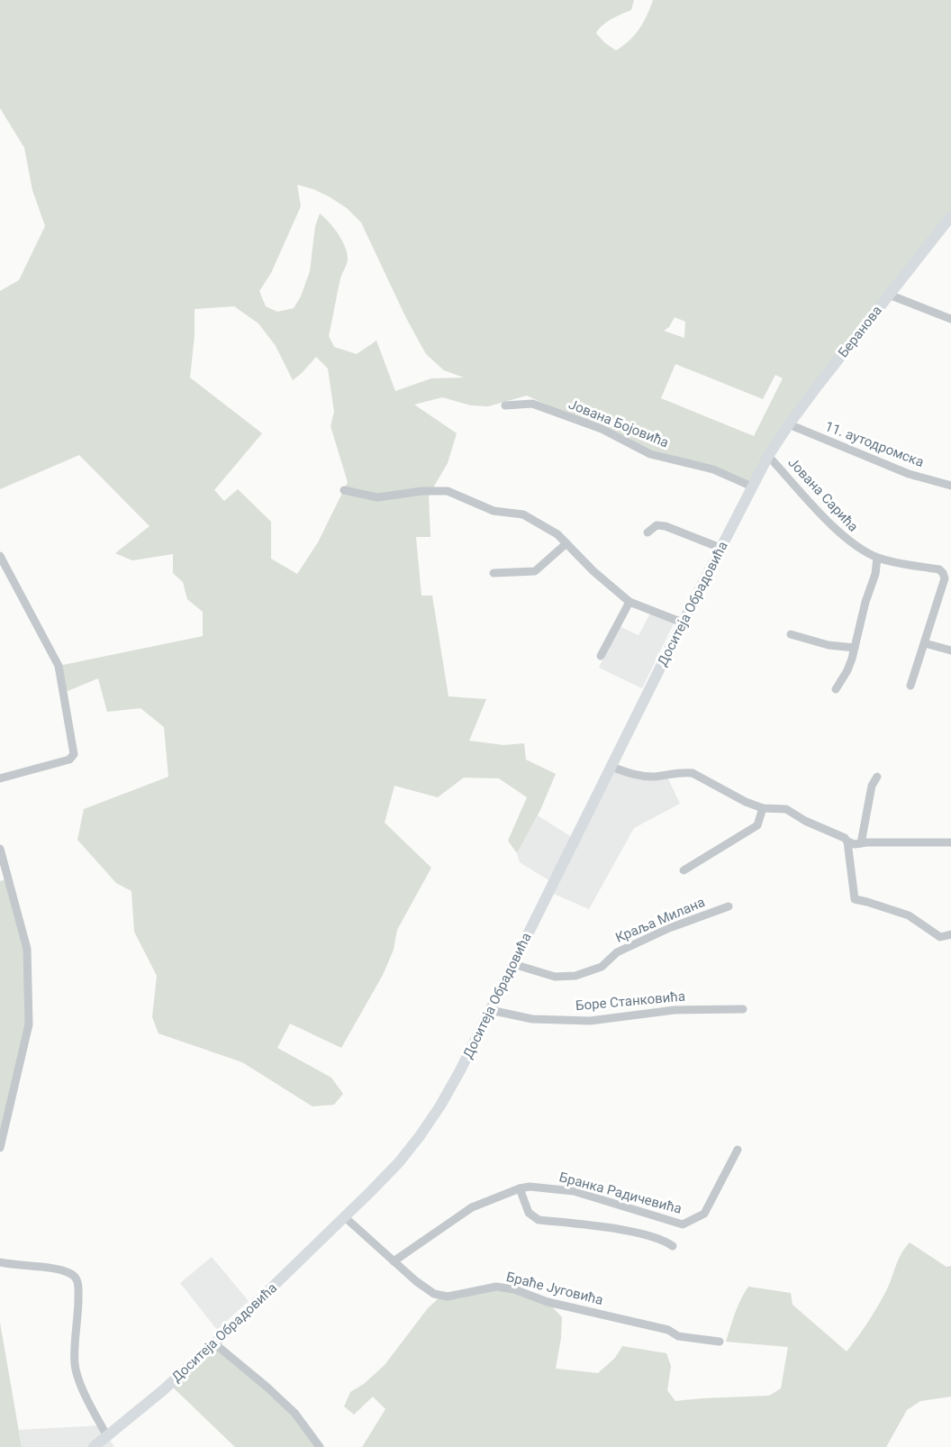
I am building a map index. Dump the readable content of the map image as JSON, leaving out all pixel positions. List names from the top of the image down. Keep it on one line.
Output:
{"streets":{"main road":["Беранова","Доситеја Обрадовића"],"street":["Јована Бојовића","11. аутодромска","Јована Сарића","Краља Милана","Боре Станковића","Бранка Радичевића","Браће Југовића"]},"crossings":[["Беранова","11. аутодромска"],["Беранова","Јована Сарића"],["Беранова","Доситеја Обрадовића"],["Јована Бојовића","Доситеја Обрадовића"],["Јована Сарића","Доситеја Обрадовића"],["Доситеја Обрадовића","Краља Милана"],["Доситеја Обрадовића","Боре Станковића"],["Доситеја Обрадовића","Браће Југовића"],["Бранка Радичевића","Браће Југовића"]]}
